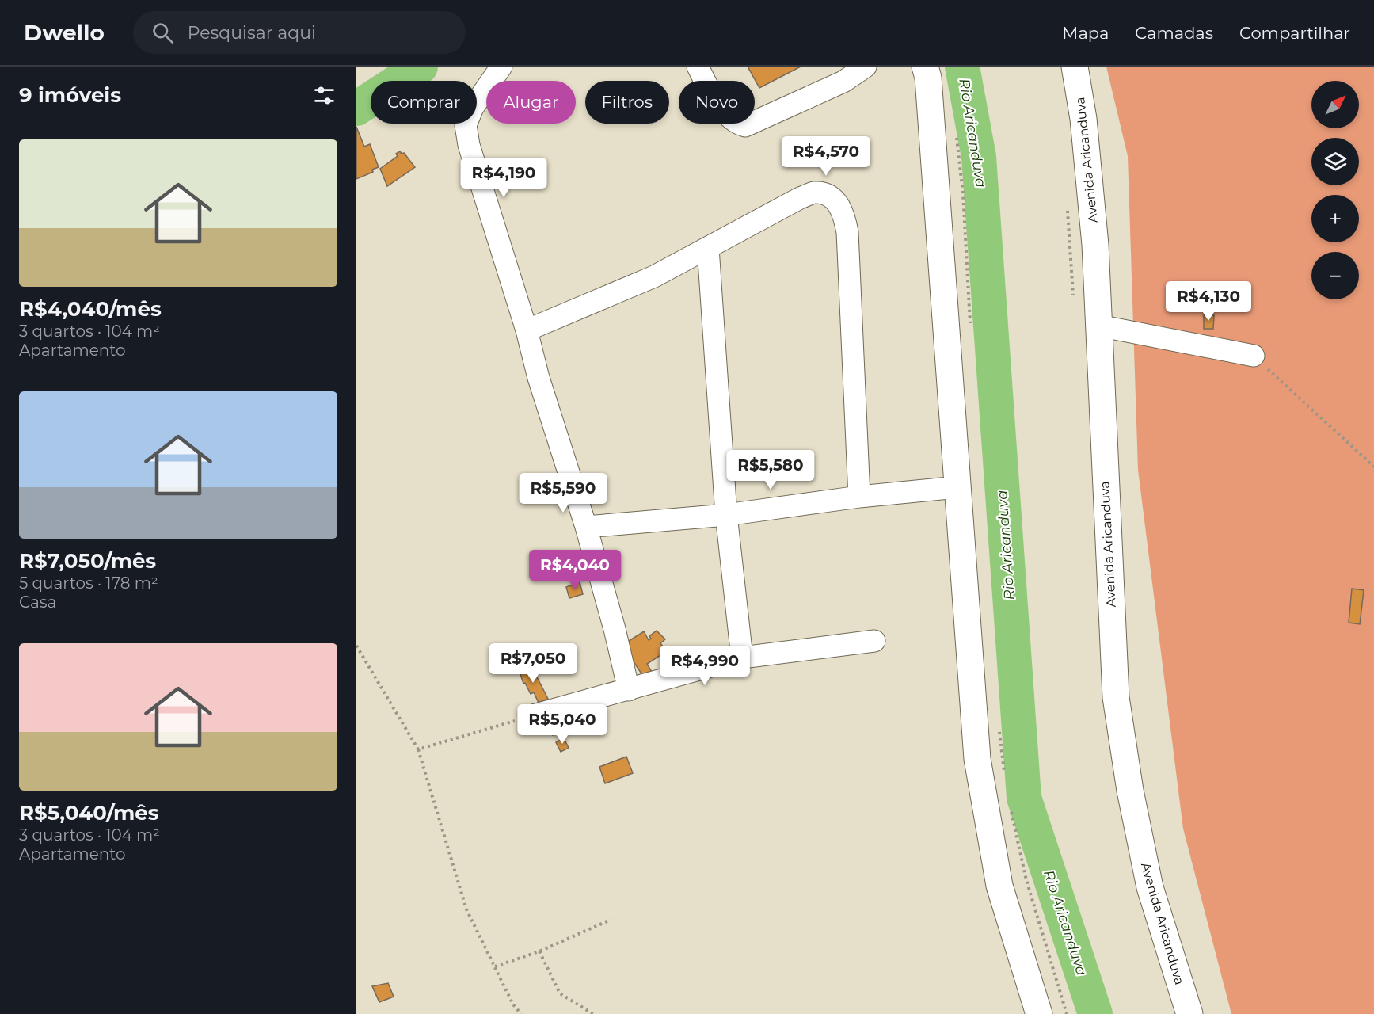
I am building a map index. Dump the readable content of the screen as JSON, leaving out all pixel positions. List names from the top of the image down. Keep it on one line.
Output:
{"streets":{"highway":["Avenida Aricanduva"]},"water":["Rio Aricanduva"],"north":"top right","page":{"header":"Dwello","search":"Pesquisar aqui","nav":["Mapa","Camadas","Compartilhar"],"heading":"9 imóveis","map_buttons":["+","−"],"chip":["Comprar","Alugar","Filtros","Novo"],"list":[{"name":"R$4,040/mês","note":"3 quartos · 104 m² · Apartamento"},{"name":"R$7,050/mês","note":"5 quartos · 178 m² · Casa"},{"name":"R$5,040/mês","note":"3 quartos · 104 m² · Apartamento"}],"price":["R$4,570","R$4,190","R$4,130","R$5,580","R$5,590","R$4,040","R$7,050","R$4,990","R$5,040"]}}
